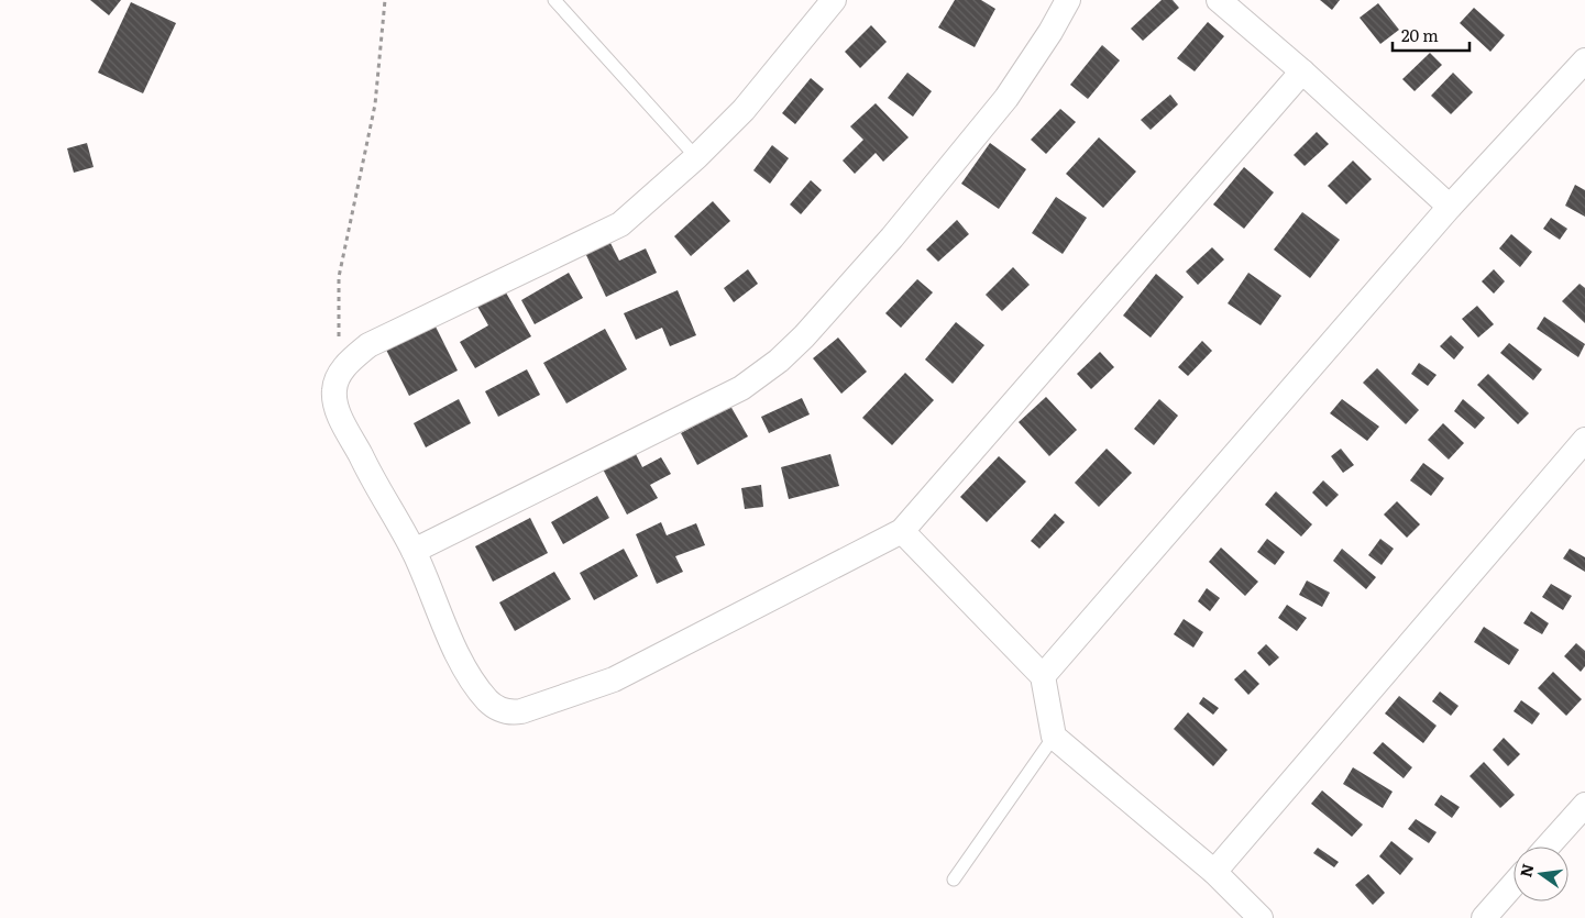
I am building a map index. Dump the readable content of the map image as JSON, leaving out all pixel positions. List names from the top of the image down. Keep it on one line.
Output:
{"scale_bar":"20 m","north":"left"}
